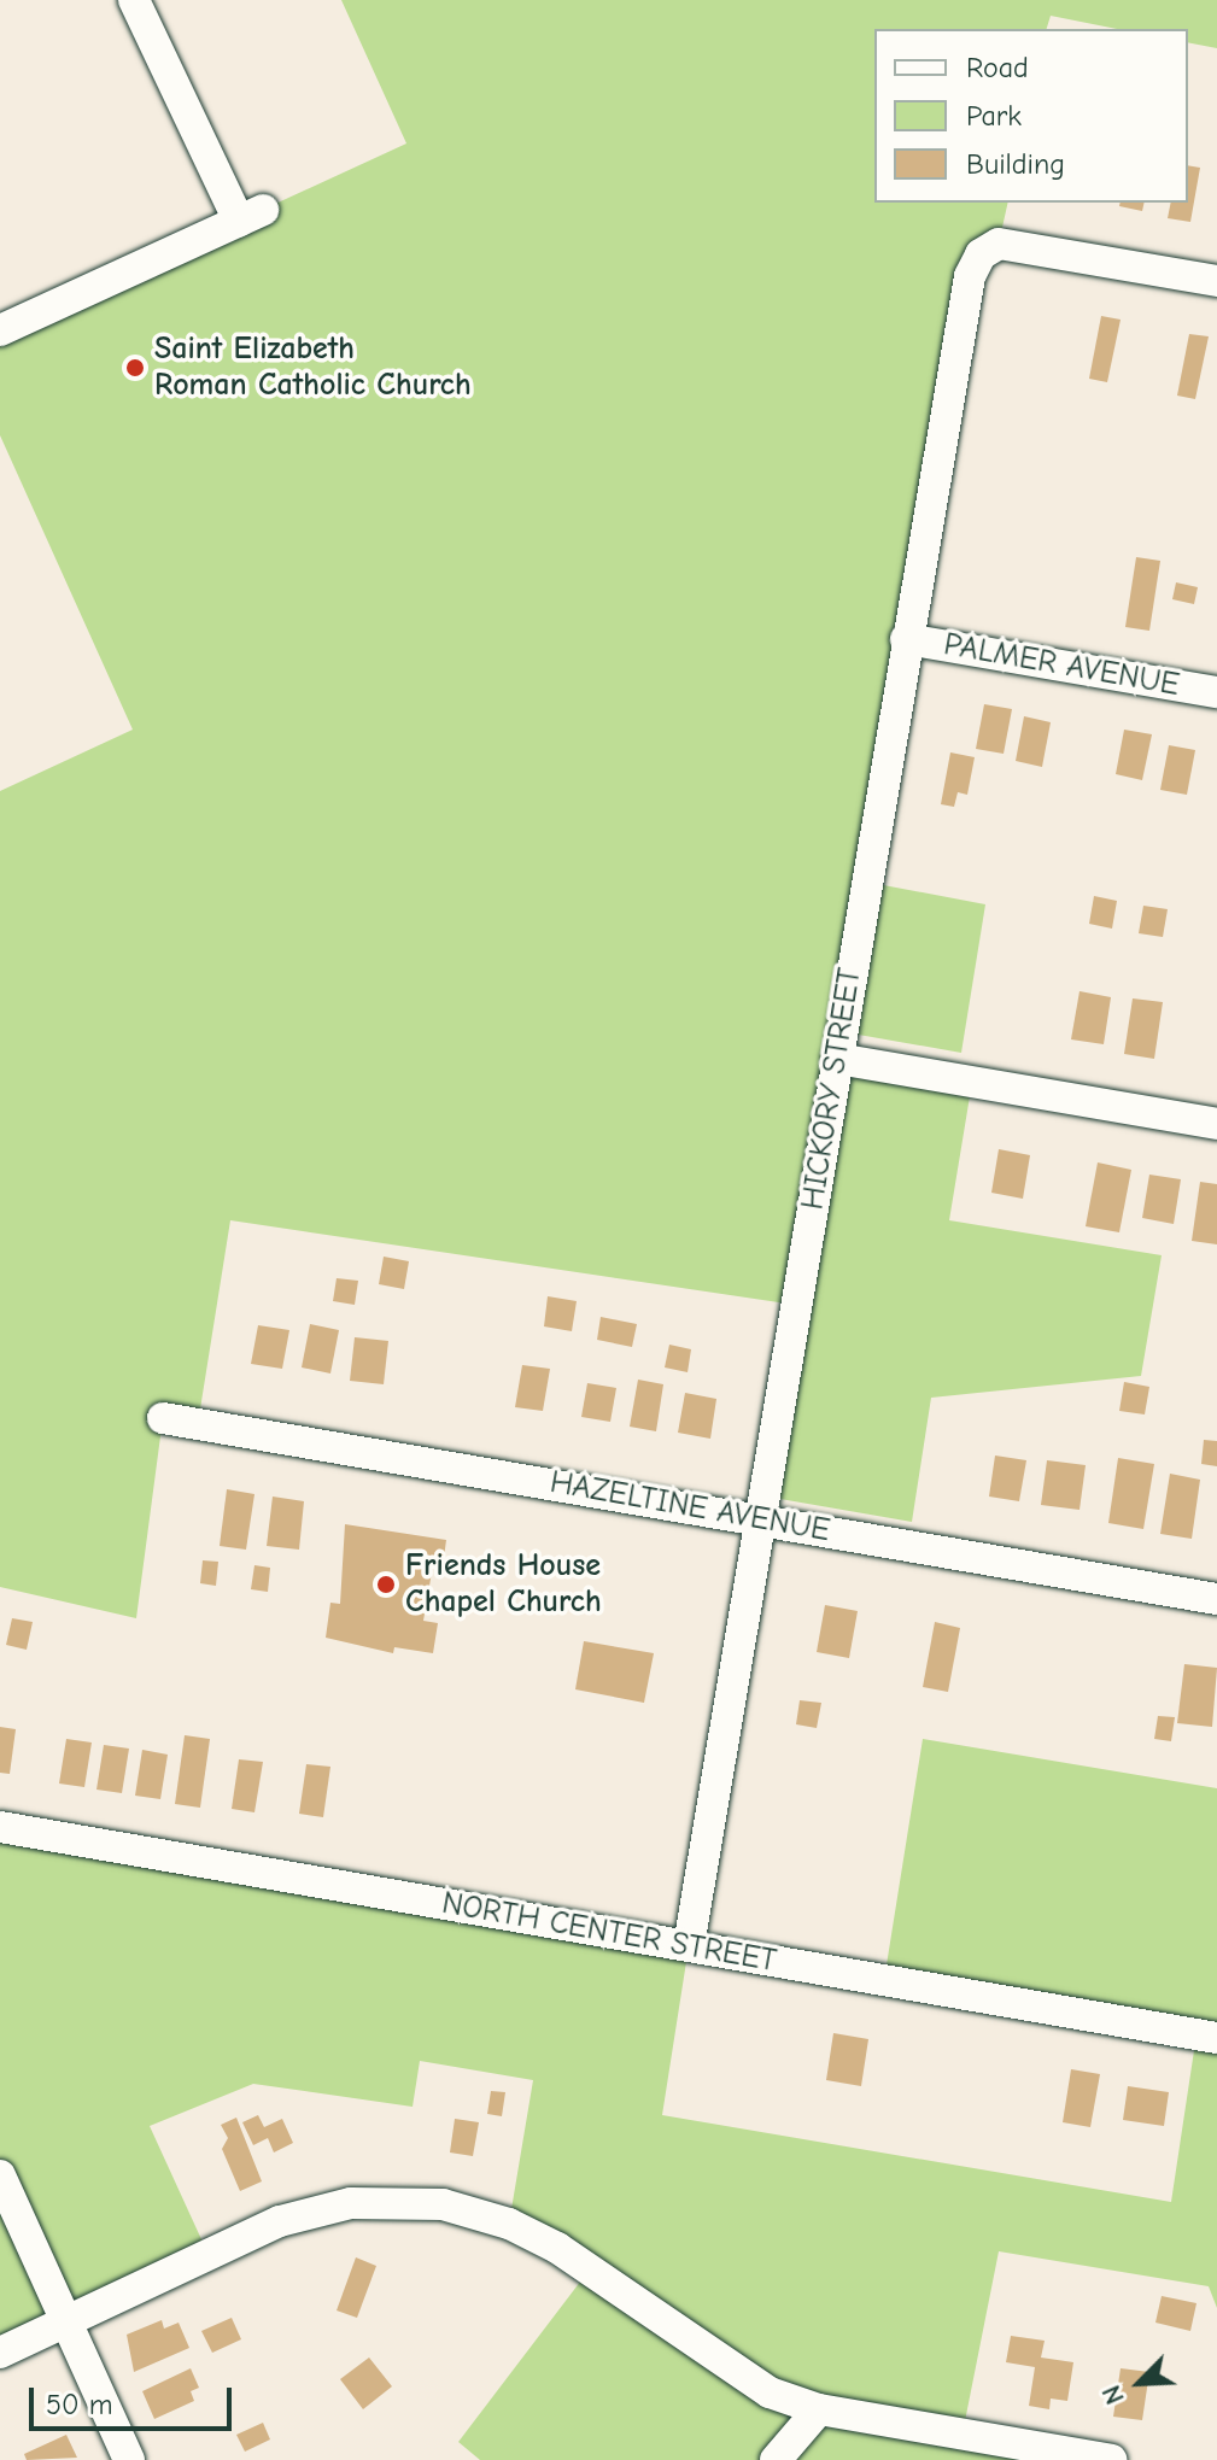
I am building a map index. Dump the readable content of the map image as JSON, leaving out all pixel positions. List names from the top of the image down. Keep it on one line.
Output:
{"streets":{"street":["PALMER AVENUE","HICKORY STREET","HAZELTINE AVENUE","NORTH CENTER STREET"]},"crossings":[["PALMER AVENUE","HICKORY STREET"],["HICKORY STREET","HAZELTINE AVENUE"],["HICKORY STREET","NORTH CENTER STREET"]],"places":["Saint Elizabeth Roman Catholic Church","Friends House Chapel Church"],"legend":["Road","Park","Building"],"scale_bar":"50 m","north":"bottom left"}
